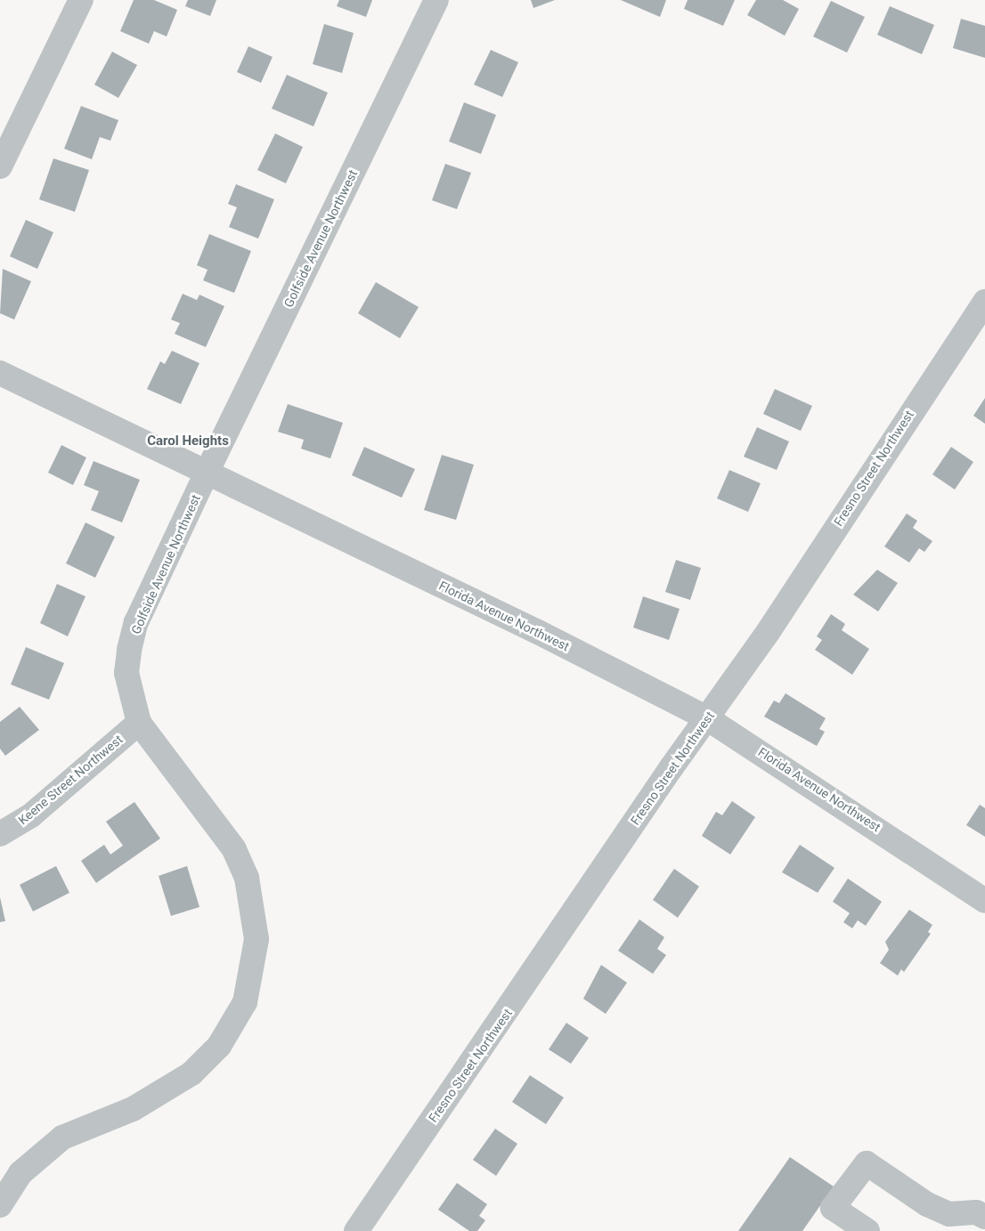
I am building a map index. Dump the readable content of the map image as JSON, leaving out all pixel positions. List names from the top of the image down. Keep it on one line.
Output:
{"streets":{"street":["Golfside Avenue Northwest","Fresno Street Northwest","Florida Avenue Northwest","Keene Street Northwest"]},"crossings":[["Golfside Avenue Northwest","Florida Avenue Northwest"],["Golfside Avenue Northwest","Keene Street Northwest"],["Fresno Street Northwest","Florida Avenue Northwest"]],"districts":["Carol Heights"]}
